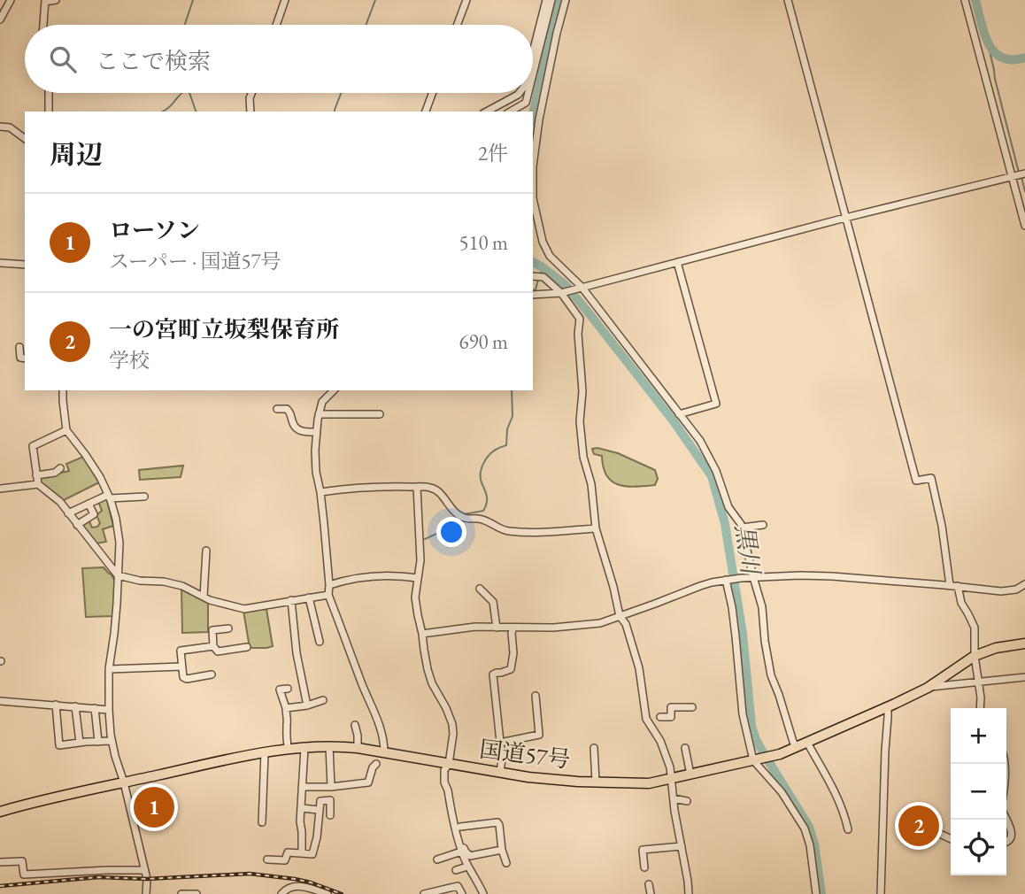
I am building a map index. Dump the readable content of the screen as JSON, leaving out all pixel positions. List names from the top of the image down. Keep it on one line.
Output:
{"streets":{"highway":["国道57号"]},"water":["黒川"],"page":{"search":"ここで検索","heading":["周辺","2件"],"list":[{"mark":"1","name":"ローソン","note":"スーパー · 国道57号","value":"510 m"},{"mark":"2","name":"一の宮町立坂梨保育所","note":"学校","value":"690 m"}],"map_buttons":["+","−"],"pins":["1","2"]}}
